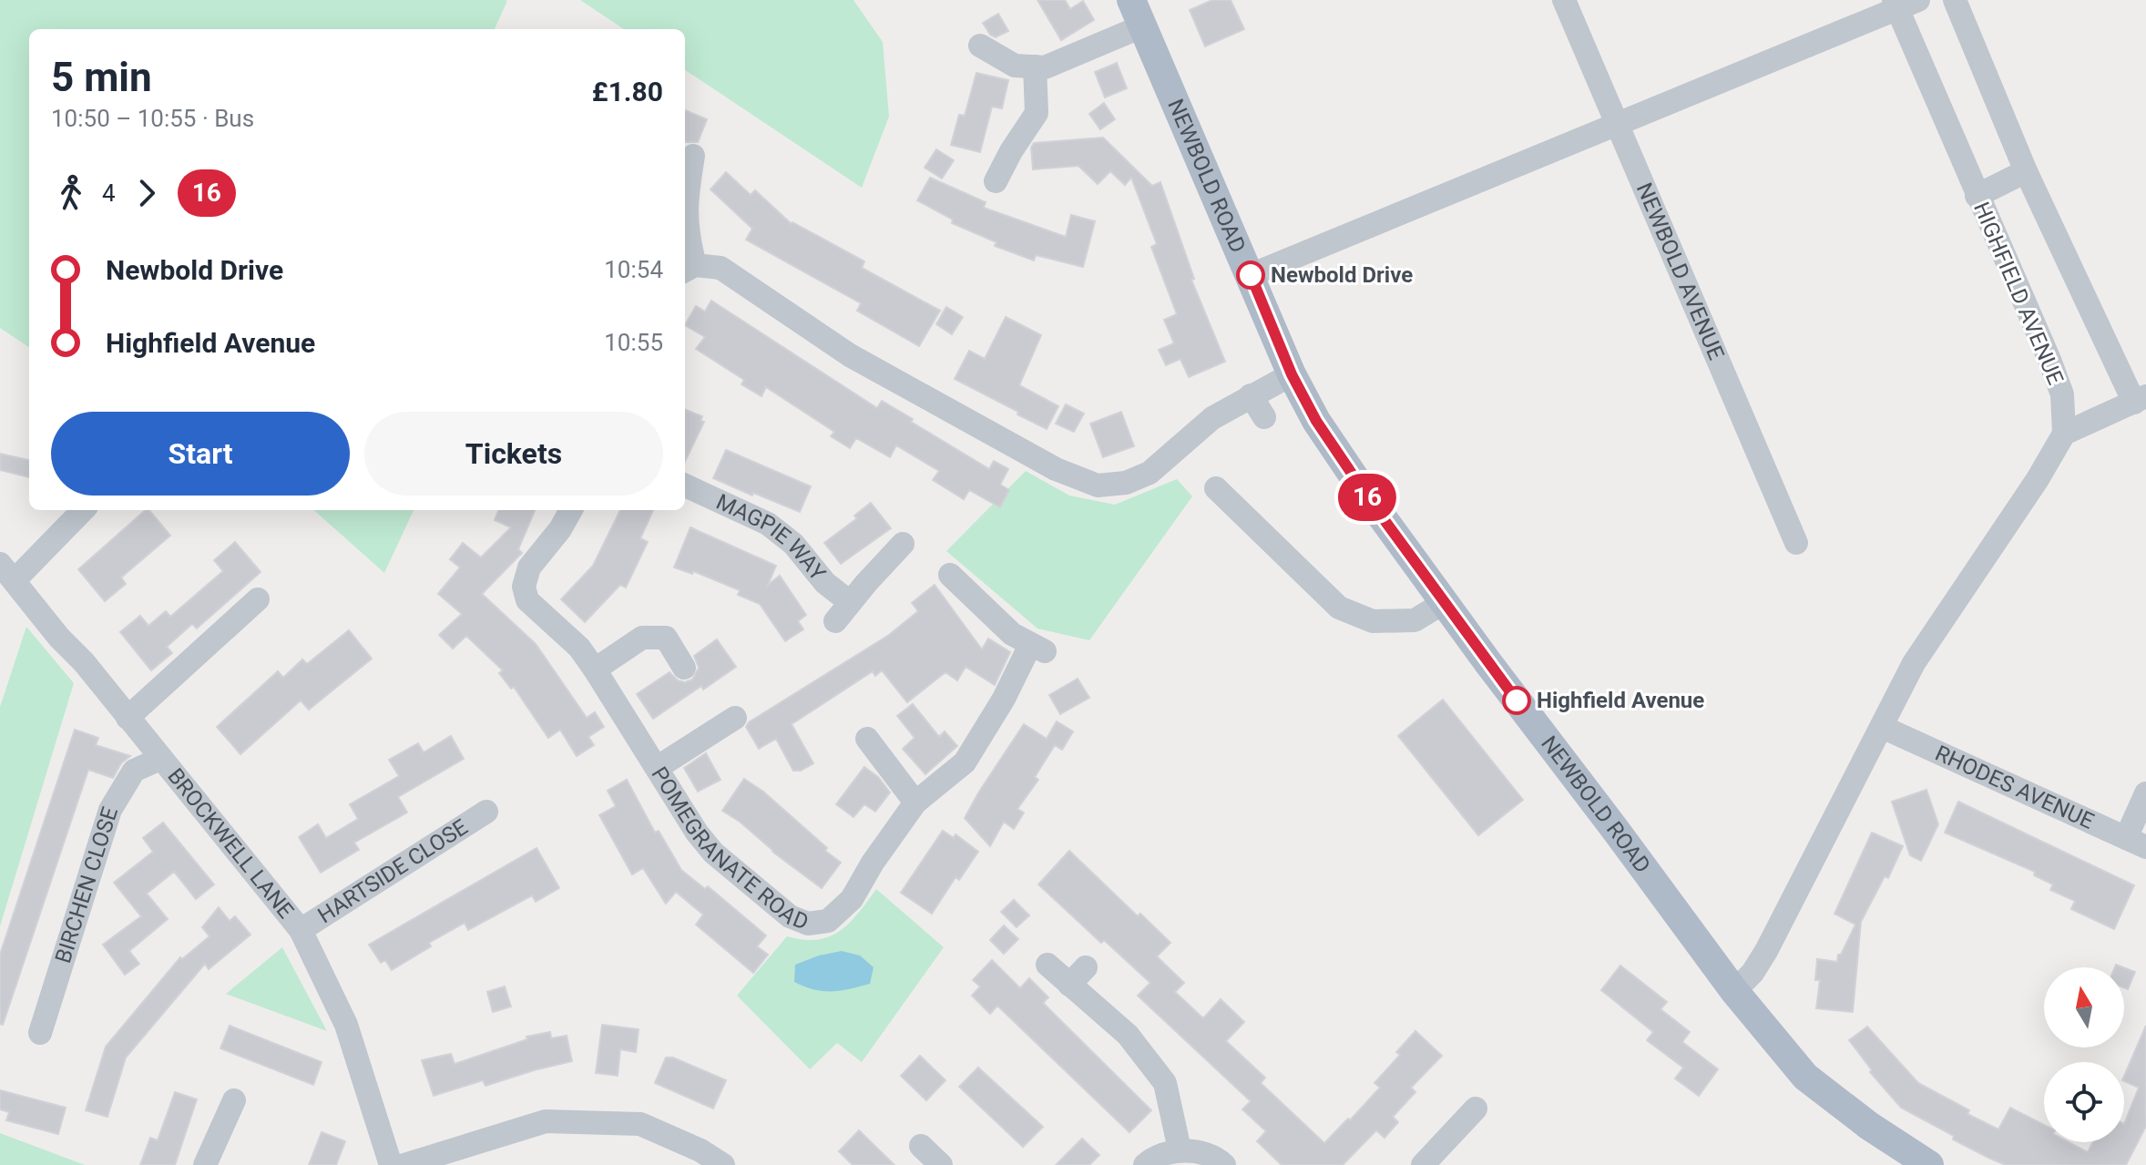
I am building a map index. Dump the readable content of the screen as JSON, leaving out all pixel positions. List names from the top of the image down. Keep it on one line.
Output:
{"streets":{"main road":["NEWBOLD ROAD"],"street":["NEWBOLD AVENUE","HIGHFIELD AVENUE","MAGPIE WAY","RHODES AVENUE","POMEGRANATE ROAD","BROCKWELL LANE","HARTSIDE CLOSE","BIRCHEN CLOSE"]},"crossings":[["BROCKWELL LANE","HARTSIDE CLOSE"],["BROCKWELL LANE","BIRCHEN CLOSE"]],"places":["Newbold Drive","Highfield Avenue"],"lines":["bus line 16"],"north":"top","page":{"on_map":"16","heading":["5 min","10:50 – 10:55 · Bus","£1.80"],"legs":["4","16"],"list":[{"name":"Newbold Drive","value":"10:54"},{"name":"Highfield Avenue","value":"10:55"}],"buttons":["Start","Tickets"]}}
